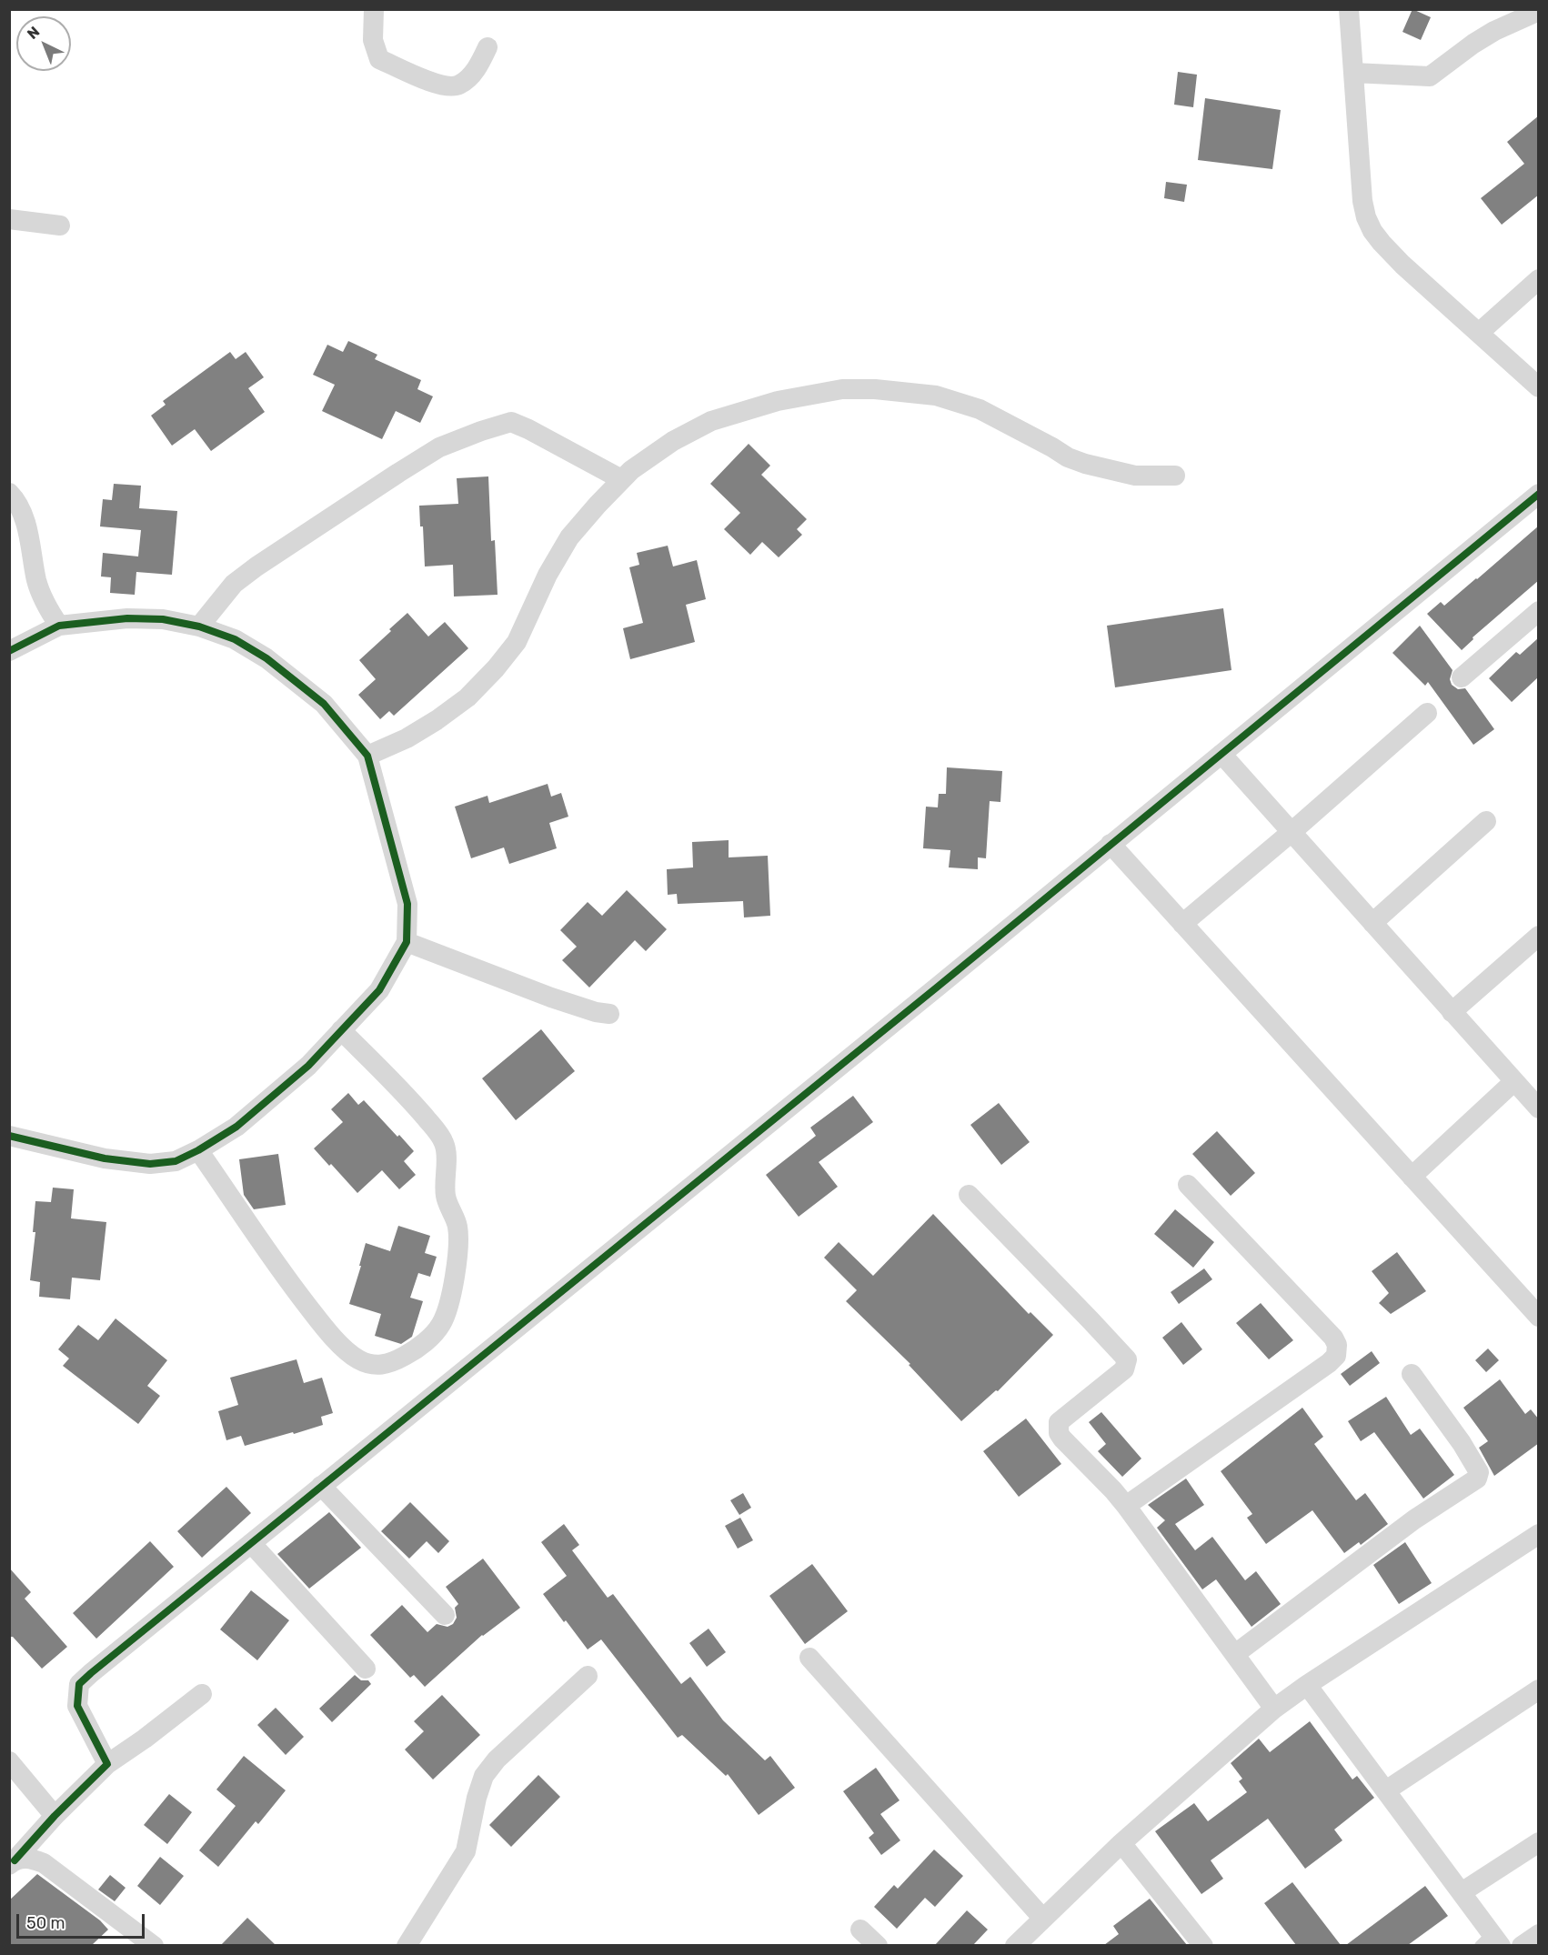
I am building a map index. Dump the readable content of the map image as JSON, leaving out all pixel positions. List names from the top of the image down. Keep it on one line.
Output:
{"scale_bar":"50 m","north":"top left"}
